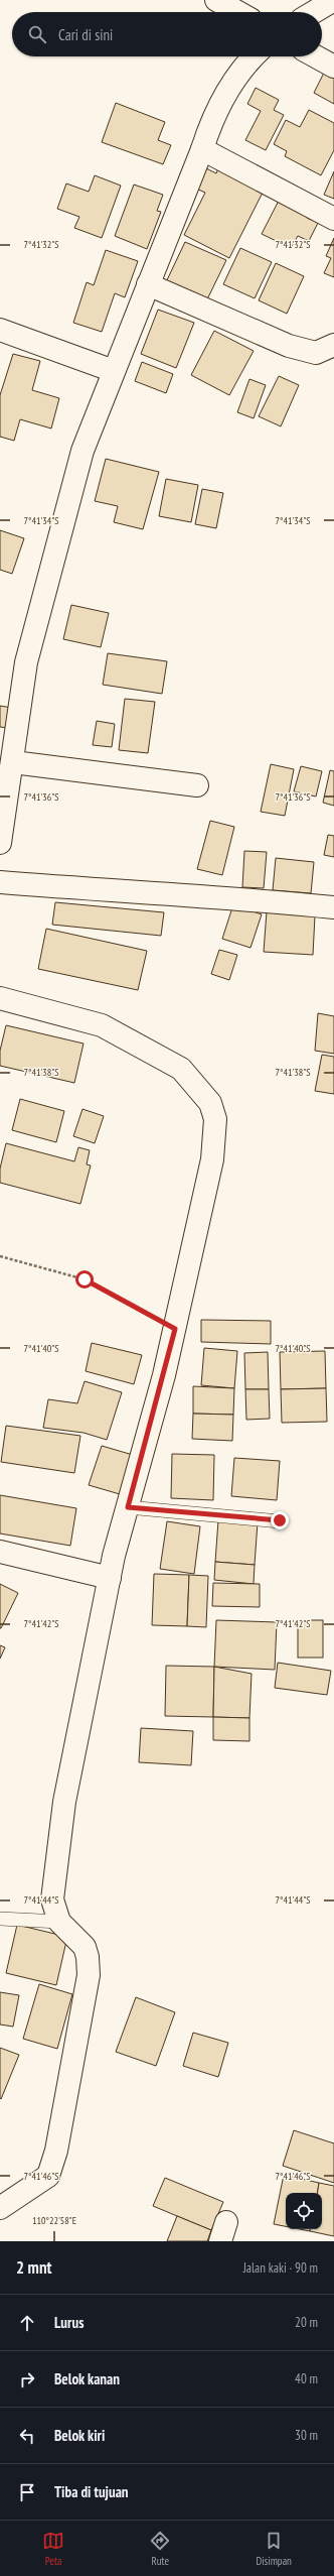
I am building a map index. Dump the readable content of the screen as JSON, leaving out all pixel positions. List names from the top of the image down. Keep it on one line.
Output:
{"page":{"search":"Cari di sini","heading":["2 mnt","Jalan kaki · 90 m"],"list":[["Lurus","20 m"],["Belok kanan","40 m"],["Belok kiri","30 m"],"Tiba di tujuan"],"nav":["Peta","Rute","Disimpan"]},"coordinates":["7°41'32\"S","7°41'34\"S","7°41'36\"S","7°41'38\"S","7°41'40\"S","7°41'42\"S","7°41'44\"S","7°41'46\"S","110°22'58\"E"]}
